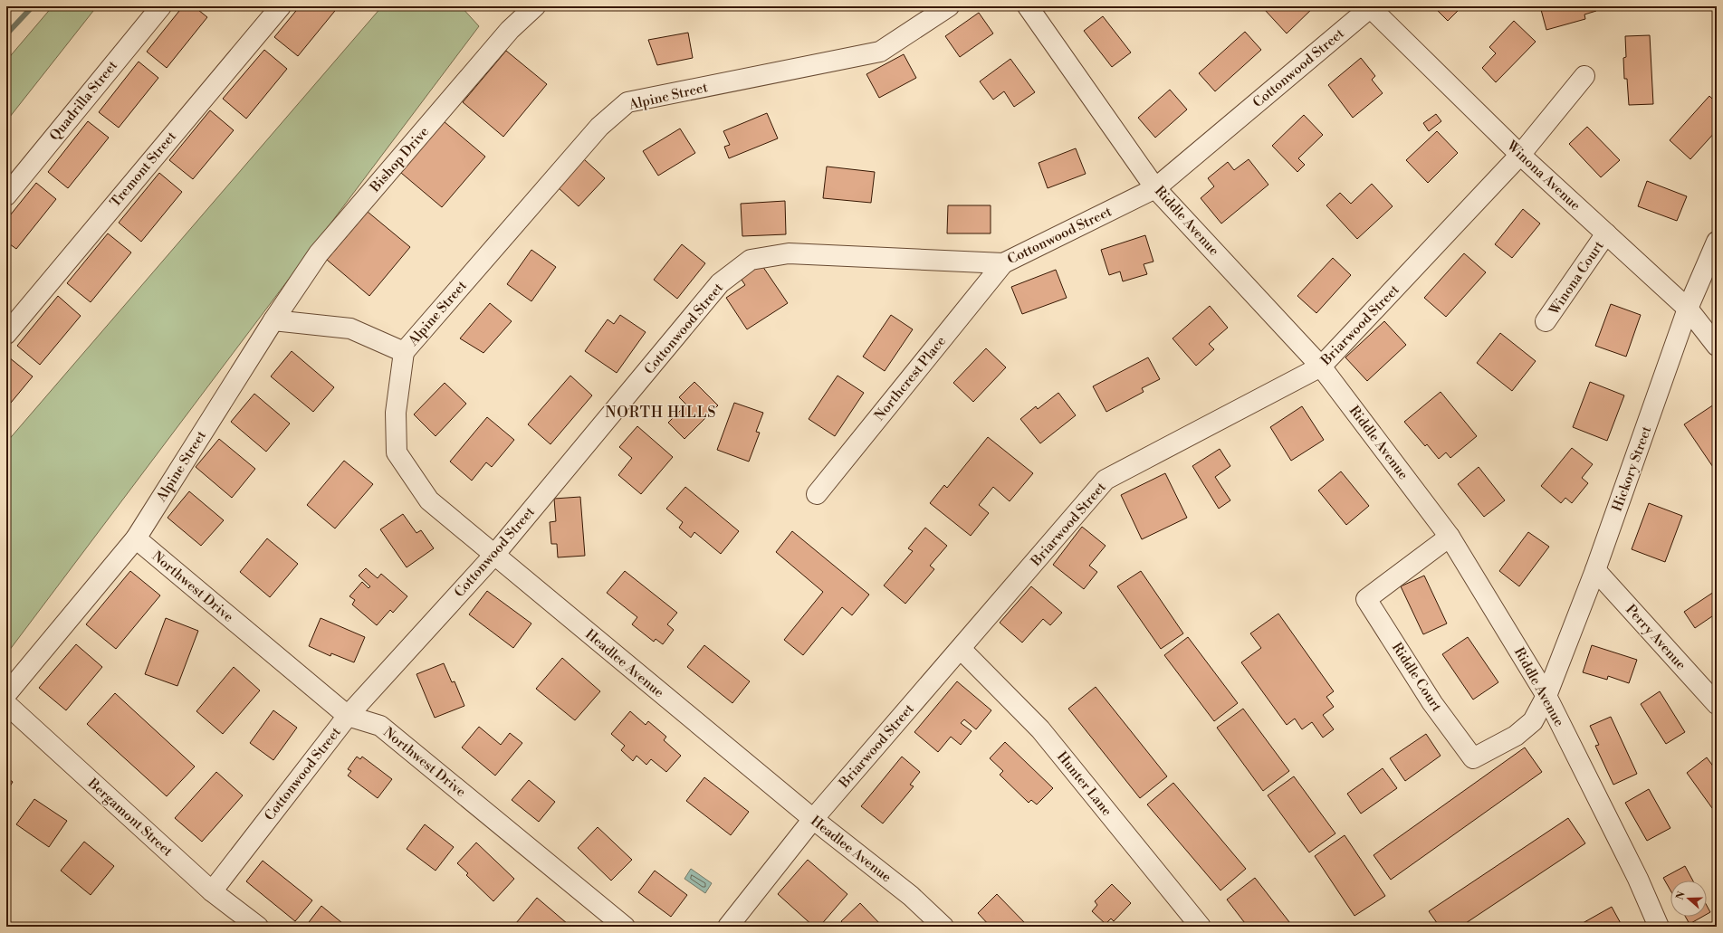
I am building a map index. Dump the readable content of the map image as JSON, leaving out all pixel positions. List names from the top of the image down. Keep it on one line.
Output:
{"streets":{"street":["Cottonwood Street","Alpine Street","Quadrilla Street","Bishop Drive","Tremont Street","Winona Avenue","Riddle Avenue","Winona Court","Briarwood Street","Northcrest Place","Hickory Street","Northwest Drive","Perry Avenue","Headlee Avenue","Riddle Court","Hunter Lane","Bergamont Street"]},"crossings":[["Cottonwood Street","Winona Avenue"],["Cottonwood Street","Riddle Avenue"],["Cottonwood Street","Northcrest Place"],["Cottonwood Street","Northwest Drive"],["Cottonwood Street","Headlee Avenue"],["Cottonwood Street","Bergamont Street"],["Alpine Street","Bishop Drive"],["Alpine Street","Northwest Drive"],["Alpine Street","Headlee Avenue"],["Winona Avenue","Winona Court"],["Winona Avenue","Briarwood Street"],["Winona Avenue","Hickory Street"],["Riddle Avenue","Briarwood Street"],["Riddle Avenue","Hickory Street"],["Riddle Avenue","Riddle Court"],["Briarwood Street","Headlee Avenue"],["Briarwood Street","Hunter Lane"],["Hickory Street","Perry Avenue"],["Hickory Street","Riddle Court"]],"districts":["NORTH HILLS"],"north":"left"}
